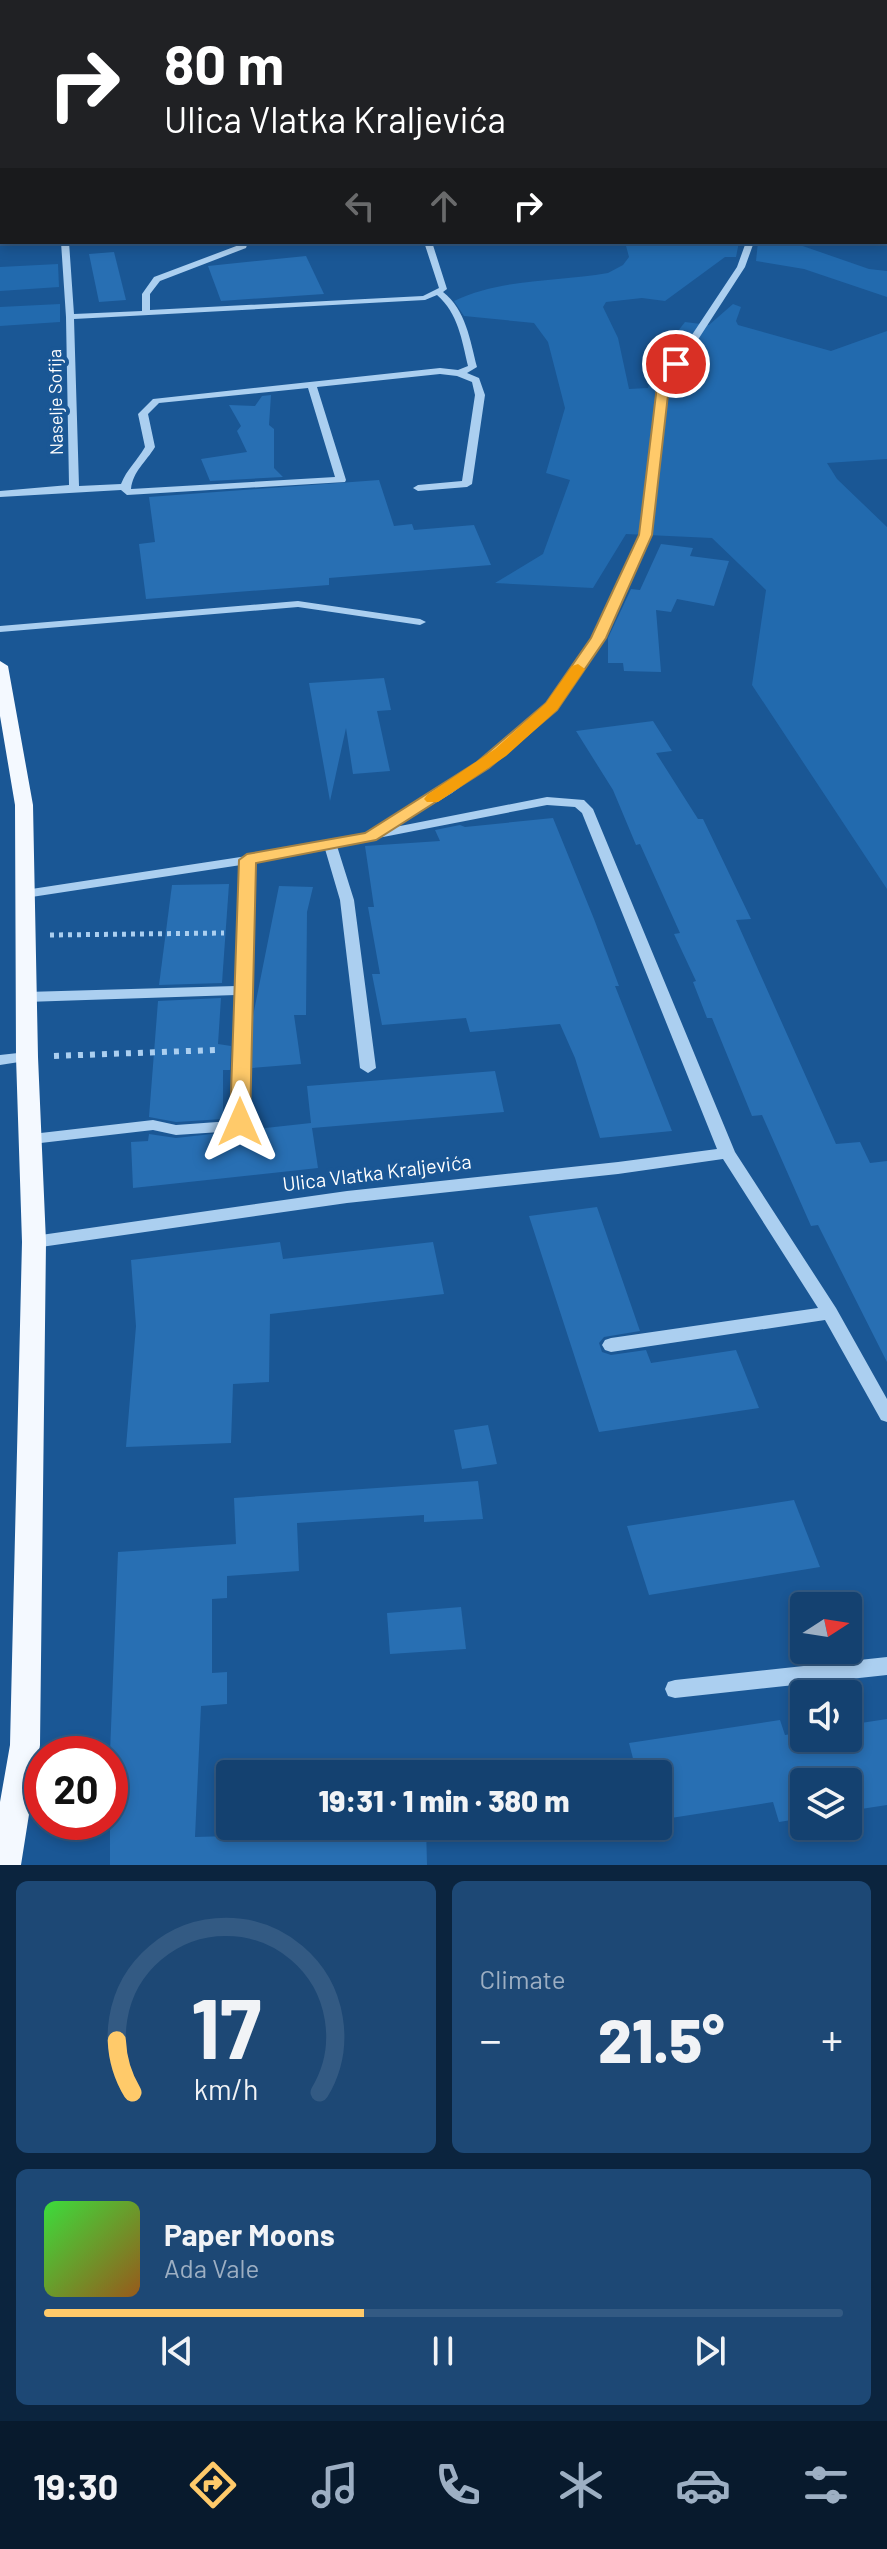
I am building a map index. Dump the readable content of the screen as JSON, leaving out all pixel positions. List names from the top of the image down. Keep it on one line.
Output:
{"streets":{"street":["Naselje Sofija","Ulica Vlatka Kraljevića"]},"north":"right","page":{"turn":["80 m","Ulica Vlatka Kraljevića"],"limit":"20","trip":"19:31 · 1 min · 380 m","tile":"Climate","heat":["−","21.5°","+"],"song":["Paper Moons","Ada Vale"],"tabs":"19:30","gauge":["17","km/h"]}}
